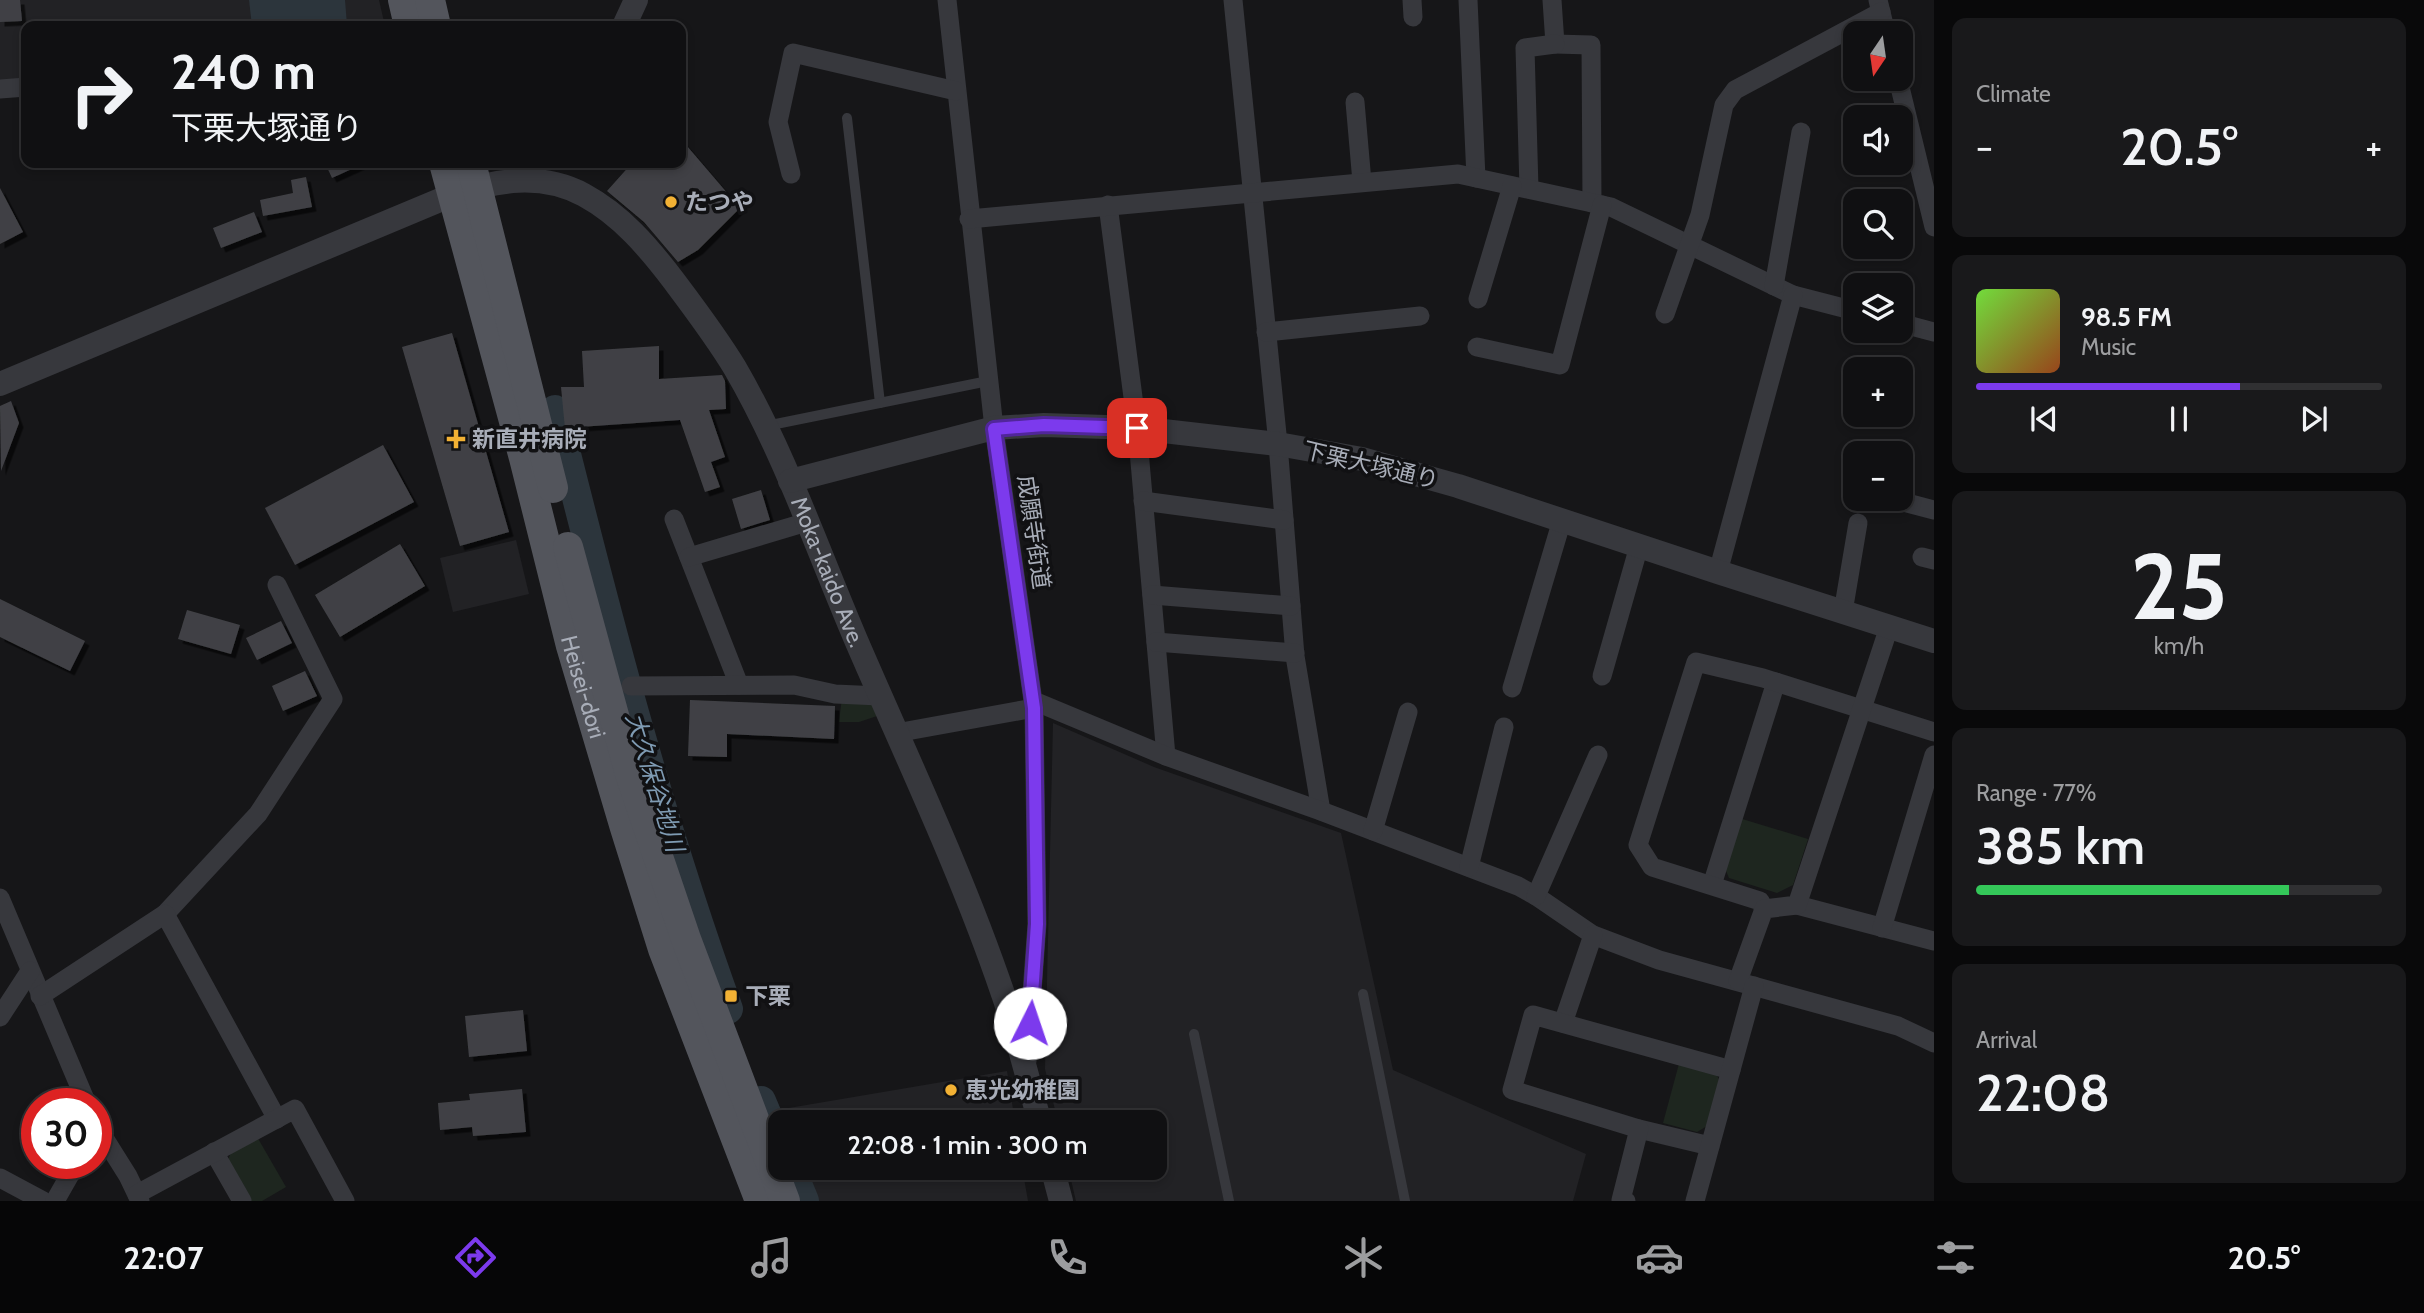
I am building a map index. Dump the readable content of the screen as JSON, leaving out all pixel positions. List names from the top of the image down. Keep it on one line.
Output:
{"streets":{"main road":["Heisei-dori"],"street":["下栗大塚通り","成願寺街道","Moka-kaido Ave."]},"crossings":[["下栗大塚通り","成願寺街道"],["下栗大塚通り","Moka-kaido Ave."],["成願寺街道","Moka-kaido Ave."],["Moka-kaido Ave.","Heisei-dori"]],"water":["大久保谷地川"],"places":{"other":["たつや","恵光幼稚園"],"health":["新直井病院"],"transit":["下栗"]},"north":"bottom","page":{"tile":["Climate",["25","km/h"],["Range · 77%","385 km"],["Arrival","22:08"]],"map_buttons":["+","−"],"turn":["240 m","下栗大塚通り"],"heat":["−","20.5°","+"],"song":["98.5 FM","Music"],"limit":"30","trip":"22:08 · 1 min · 300 m","tabs":["22:07","20.5°"]}}
